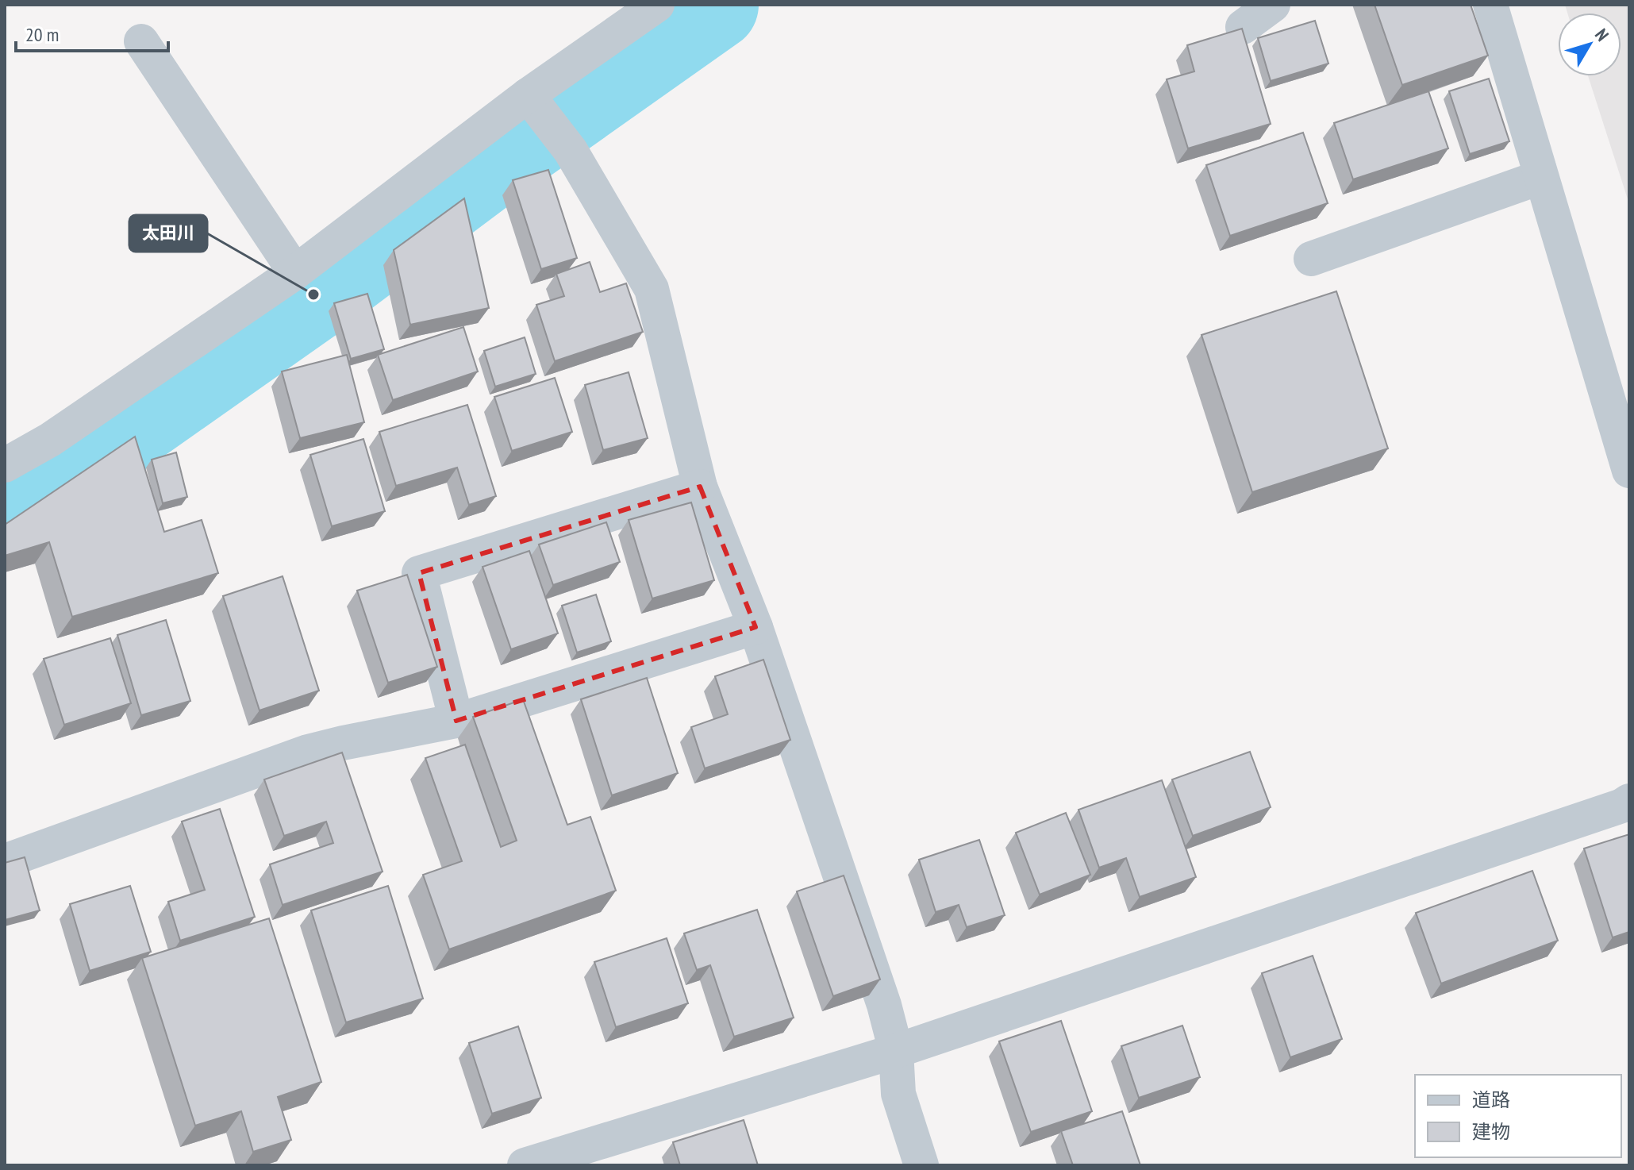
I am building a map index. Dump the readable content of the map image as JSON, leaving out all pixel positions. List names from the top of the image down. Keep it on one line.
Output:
{"places":["太田川"],"legend":["道路","建物"],"scale_bar":"20 m","north":"top right"}
